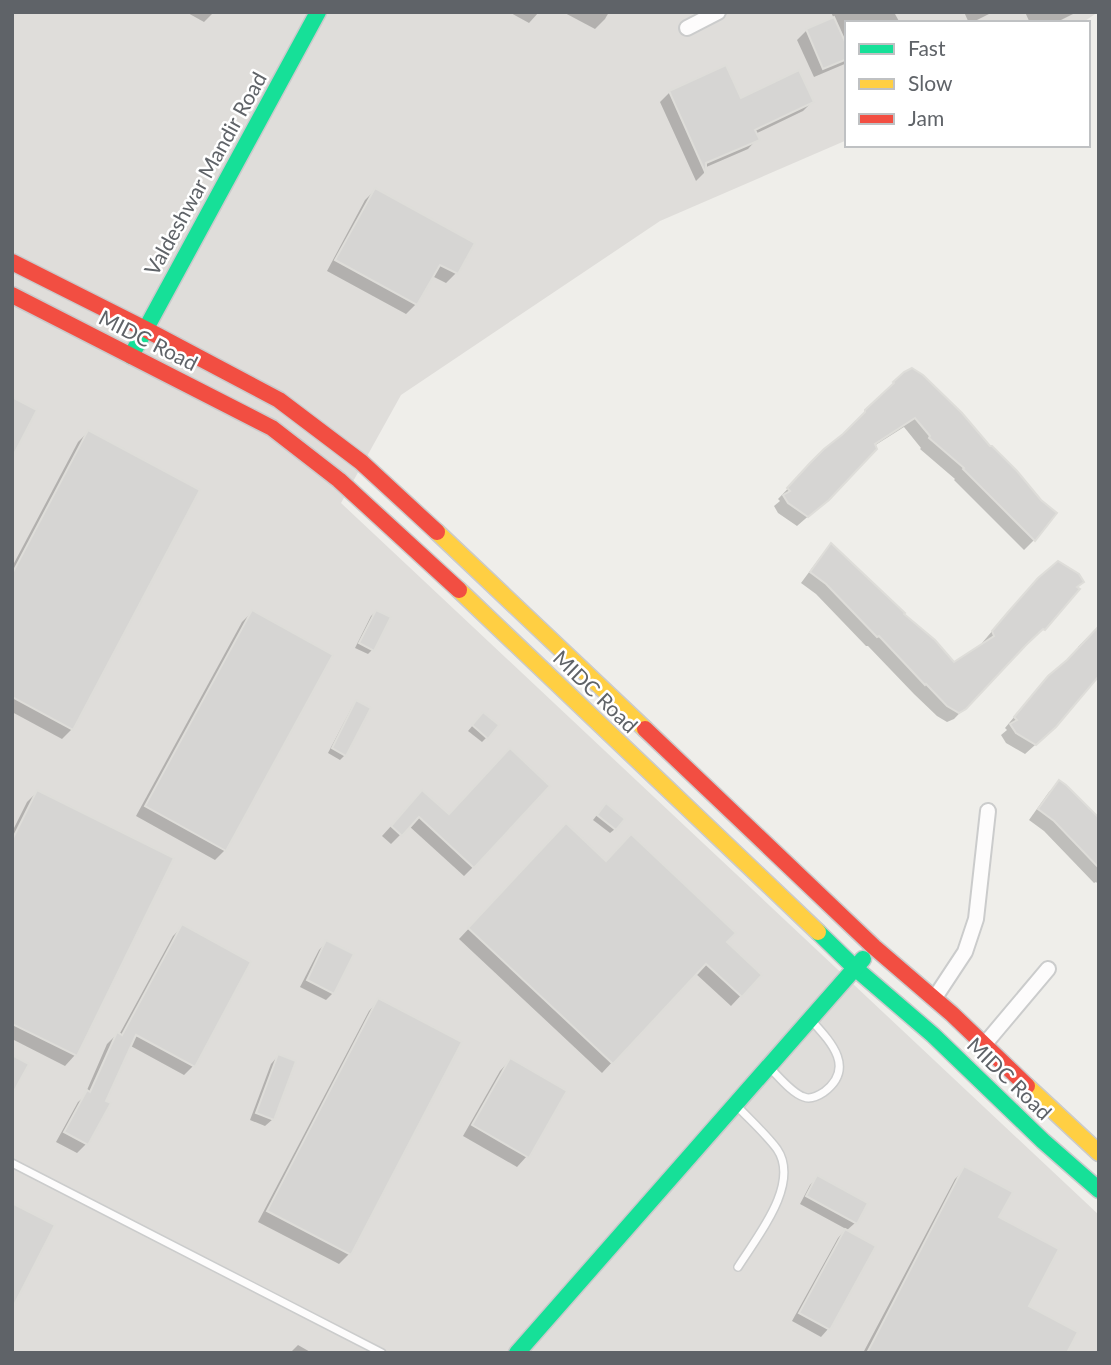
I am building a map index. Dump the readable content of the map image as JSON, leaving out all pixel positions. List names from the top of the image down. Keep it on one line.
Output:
{"streets":{"main road":["Valdeshwar Mandir Road","MIDC Road"]},"crossings":[["Valdeshwar Mandir Road","MIDC Road"]],"legend":["Fast","Slow","Jam"]}
